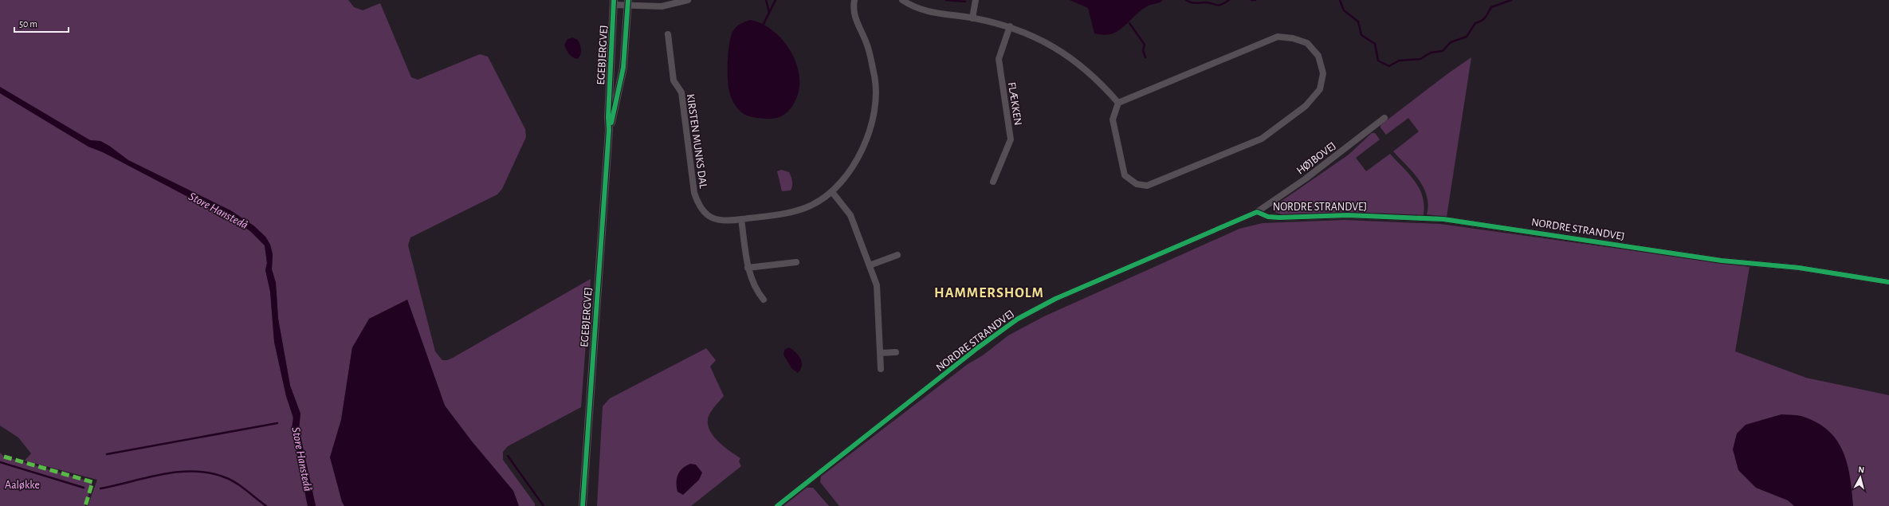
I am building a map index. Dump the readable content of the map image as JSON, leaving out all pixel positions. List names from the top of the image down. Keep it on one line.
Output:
{"streets":{"street":["EGEBJERGVEJ","FLÆKKEN","KIRSTEN MUNKS DAL","HØJBOVEJ","NORDRE STRANDVEJ"]},"crossings":[["HØJBOVEJ","NORDRE STRANDVEJ"]],"districts":["HAMMERSHOLM"],"water":["Store Hanstedå"],"parks":["Aaløkke"],"scale_bar":"50 m","north":"top"}
